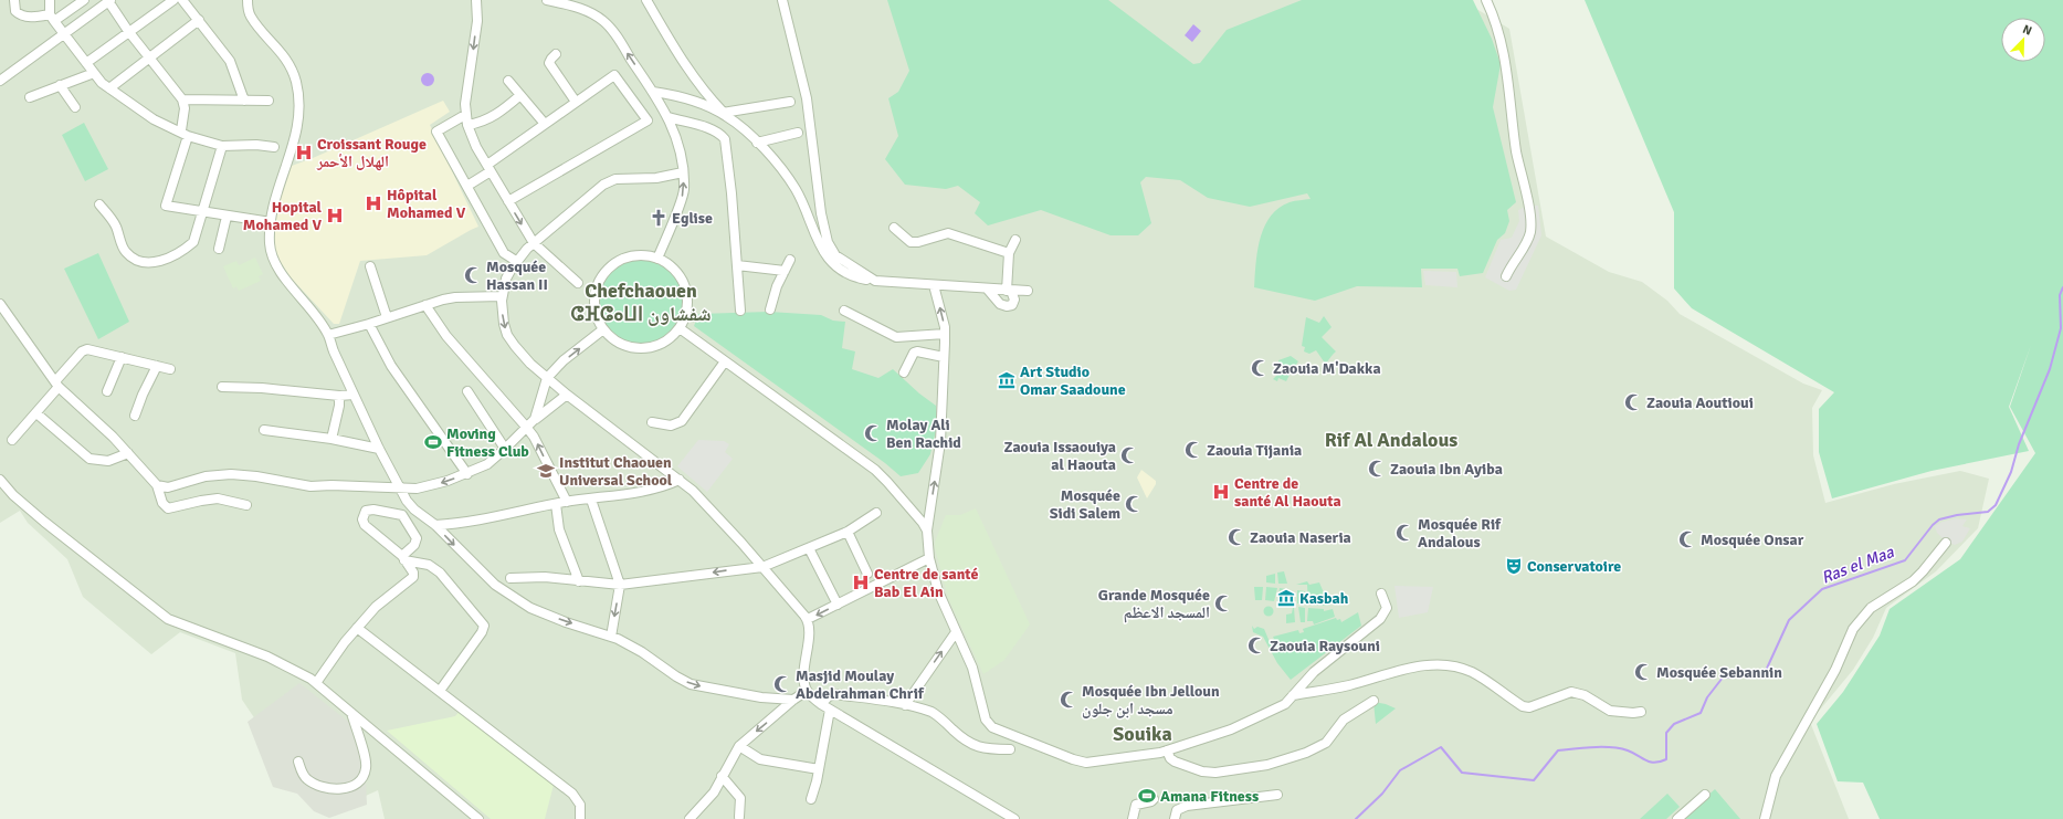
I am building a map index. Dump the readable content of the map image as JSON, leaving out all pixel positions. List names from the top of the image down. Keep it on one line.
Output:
{"districts":["Chefchaouen ⵛⴼⵛⴰⵡⵏ شفشاون","Rif Al Andalous","Souika"],"water":["Ras el Maa"],"places":{"hospital":["Croissant Rouge الهلال الأحمر","Hôpital Mohamed V","Hopital Mohamed V","Centre de santé Al Haouta","Centre de santé Bab El Ain"],"church":["Eglise"],"mosque":["Mosquée Hassan II","Zaouia M'Dakka","Zaouia Aoutioui","Molay Ali Ben Rachid","Zaouia Tijania","Zaouia Issaouiya al Haouta","Zaouia Ibn Ayiba","Mosquée Sidi Salem","Mosquée Rif Andalous","Zaouia Naseria","Mosquée Onsar","Grande Mosquée المسجد الاعظم","Zaouia Raysouni","Mosquée Sebannin","Masjid Moulay Abdelrahman Chrif","Mosquée Ibn Jelloun مسجد ابن جلون"],"museum":["Art Studio Omar Saadoune","Kasbah"],"sports":["Moving Fitness Club","Amana Fitness"],"school or university":["Institut Chaouen Universal School"],"theatre":["Conservatoire"]},"north":"top right"}
